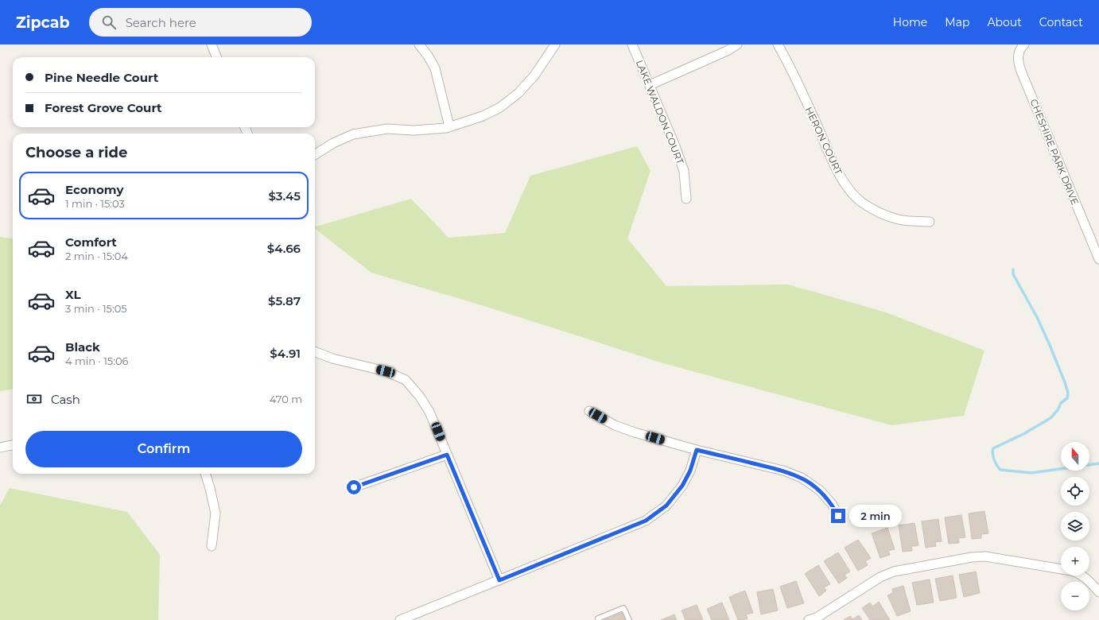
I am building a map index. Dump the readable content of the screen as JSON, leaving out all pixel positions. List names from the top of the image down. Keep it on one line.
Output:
{"streets":{"street":["LAKE WALDON COURT","HERON COURT","CHESHIRE PARK DRIVE"]},"north":"top","page":{"header":"Zipcab","search":"Search here","nav":["Home","Map","About","Contact"],"banner":["Pine Needle Court","Forest Grove Court"],"heading":"Choose a ride","list":[{"name":"Economy","note":"1 min · 15:03","value":"$3.45"},{"name":"Comfort","note":"2 min · 15:04","value":"$4.66"},{"name":"XL","note":"3 min · 15:05","value":"$5.87"},{"name":"Black","note":"4 min · 15:06","value":"$4.91"}],"pay":["Cash","470 m"],"buttons":"Confirm","map_buttons":["+","−"],"bubble":"2 min"}}
